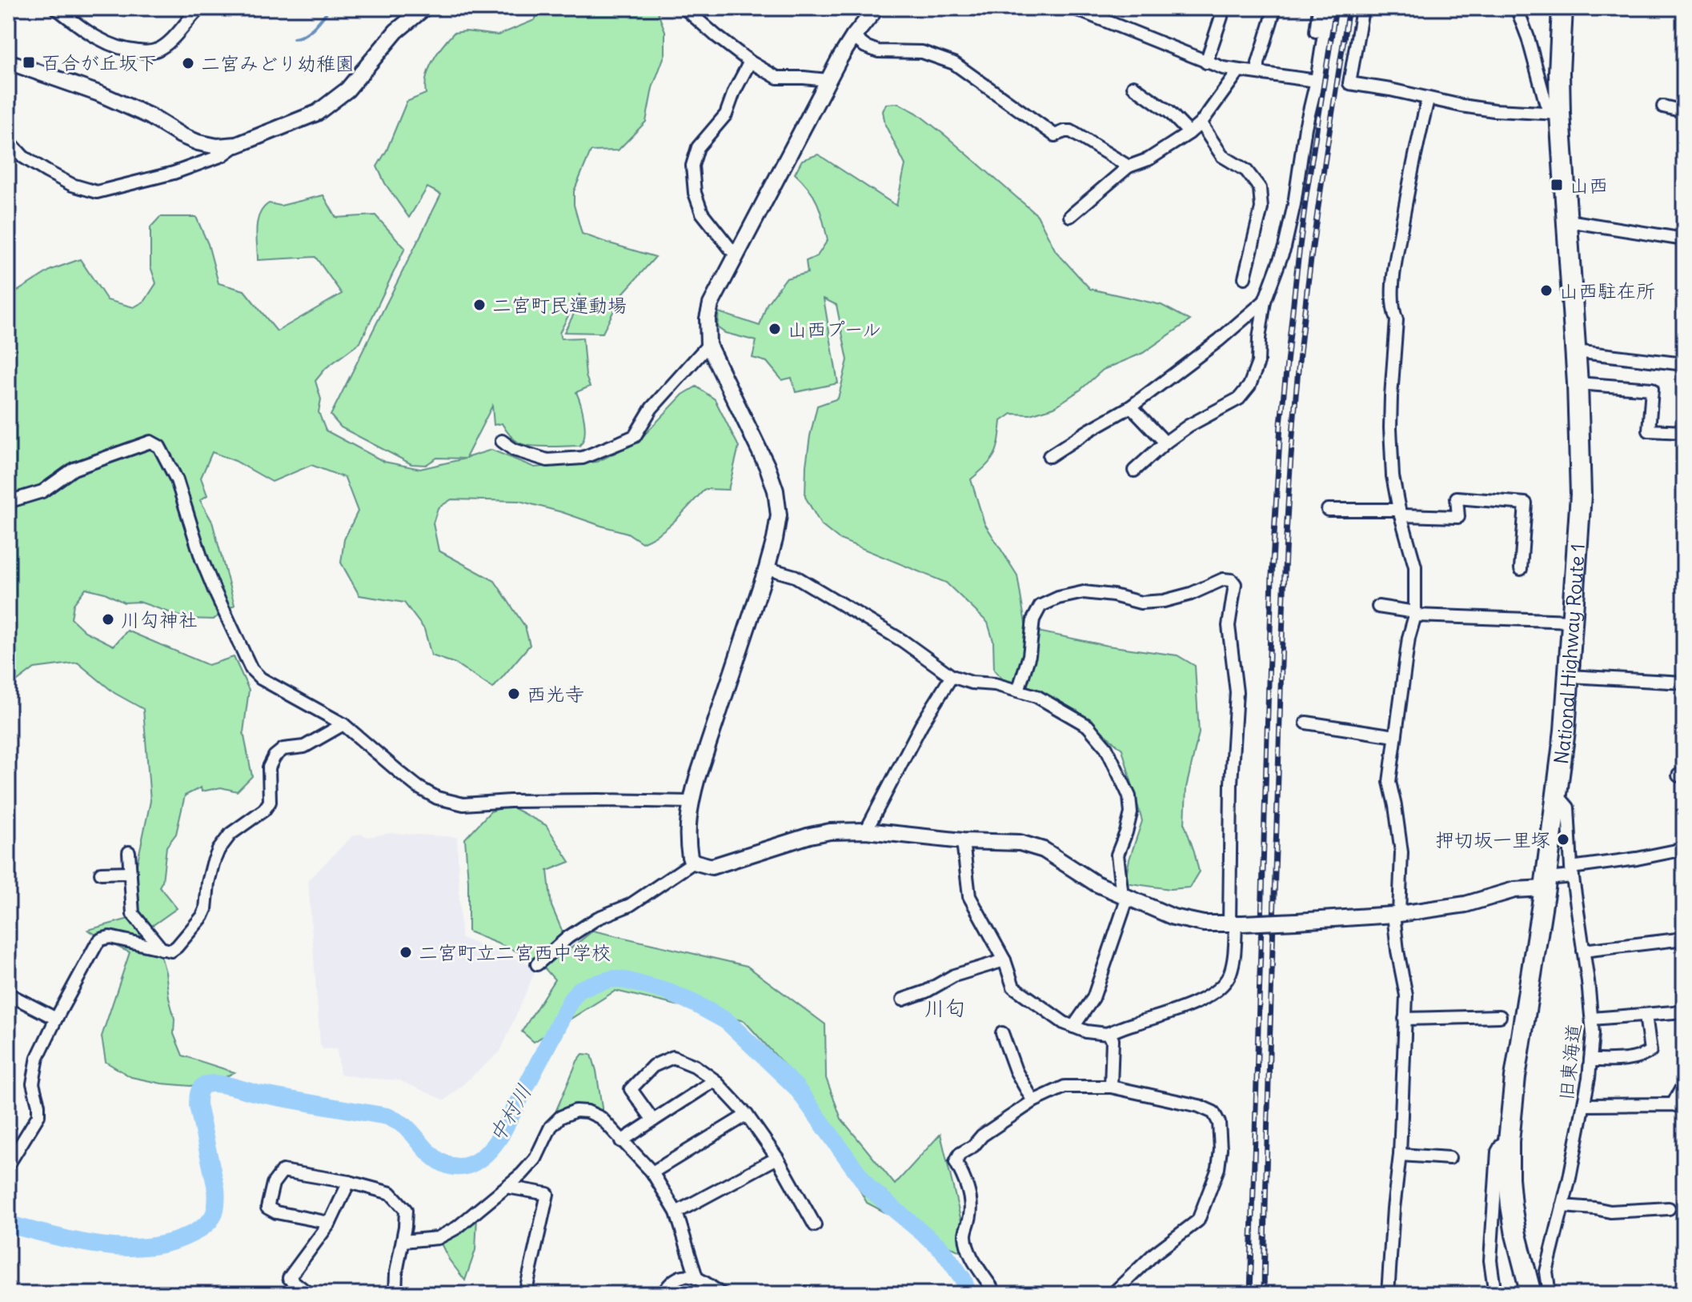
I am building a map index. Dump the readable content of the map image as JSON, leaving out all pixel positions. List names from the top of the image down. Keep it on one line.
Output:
{"streets":{"highway":["National Highway Route 1"],"street":["旧東海道"]},"crossings":[["National Highway Route 1","旧東海道"]],"districts":["川匂"],"water":["中村川"],"places":{"transit":["百合が丘坂下","山西"],"other":["二宮みどり幼稚園","山西駐在所","二宮町民運動場","山西プール","川勾神社","西光寺","押切坂一里塚","二宮町立二宮西中学校"]}}
